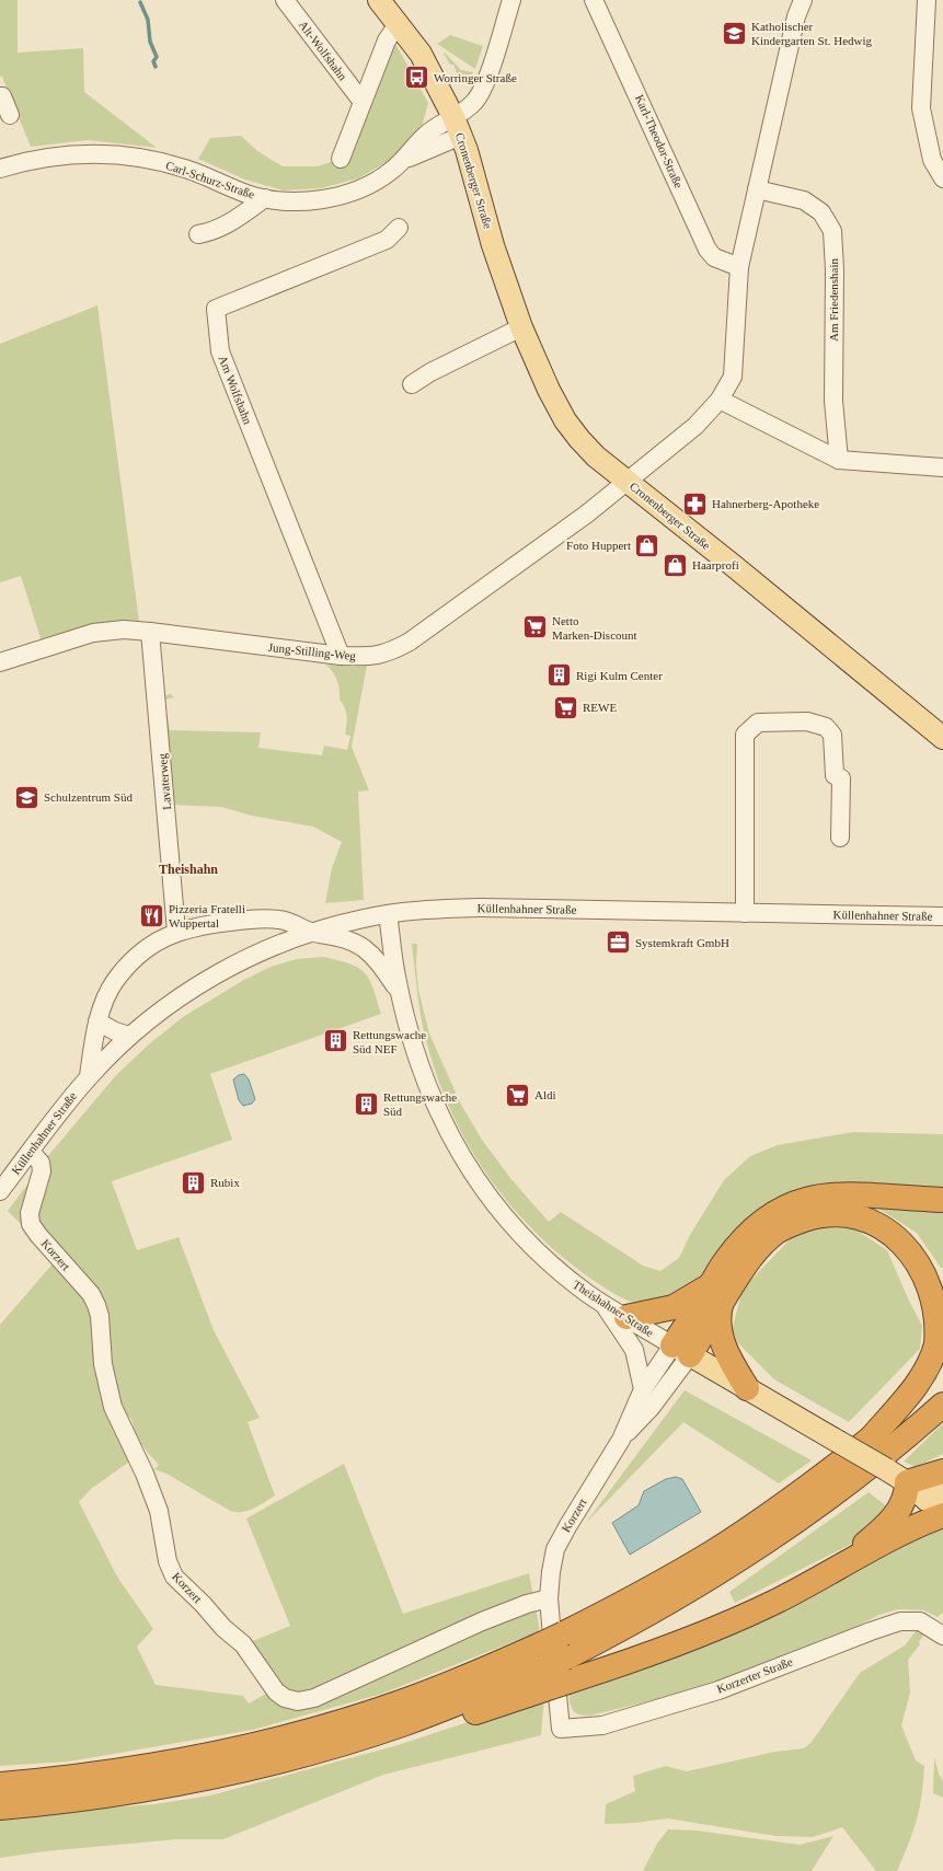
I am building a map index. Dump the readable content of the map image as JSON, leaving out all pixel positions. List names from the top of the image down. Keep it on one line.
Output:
{"streets":{"main road":["Cronenberger Straße","Theishahner Straße"],"street":["Alt-Wolfshahn","Karl-Theodor-Straße","Carl-Schurz-Straße","Am Friedenshain","Am Wolfshahn","Jung-Stilling-Weg","Lavaterweg","Küllenhahner Straße","Korzert","Korzerter Straße"]},"crossings":[["Carl-Schurz-Straße","Cronenberger Straße"],["Cronenberger Straße","Jung-Stilling-Weg"],["Am Wolfshahn","Jung-Stilling-Weg"],["Jung-Stilling-Weg","Lavaterweg"],["Küllenhahner Straße","Korzert"],["Küllenhahner Straße","Theishahner Straße"],["Korzert","Theishahner Straße"],["Korzert","Korzerter Straße"]],"districts":["Theishahn"],"places":{"school or university":["Katholischer Kindergarten St. Hedwig","Schulzentrum Süd"],"bus stop":["Worringer Straße"],"pharmacy":["Hahnerberg-Apotheke"],"shop":["Foto Huppert","Haarprofi"],"supermarket":["Netto Marken-Discount","REWE","Aldi"],"building":["Rigi Kulm Center","Rettungswache Süd NEF","Rettungswache Süd","Rubix"],"restaurant":["Pizzeria Fratelli Wuppertal"],"office":["Systemkraft GmbH"]}}
